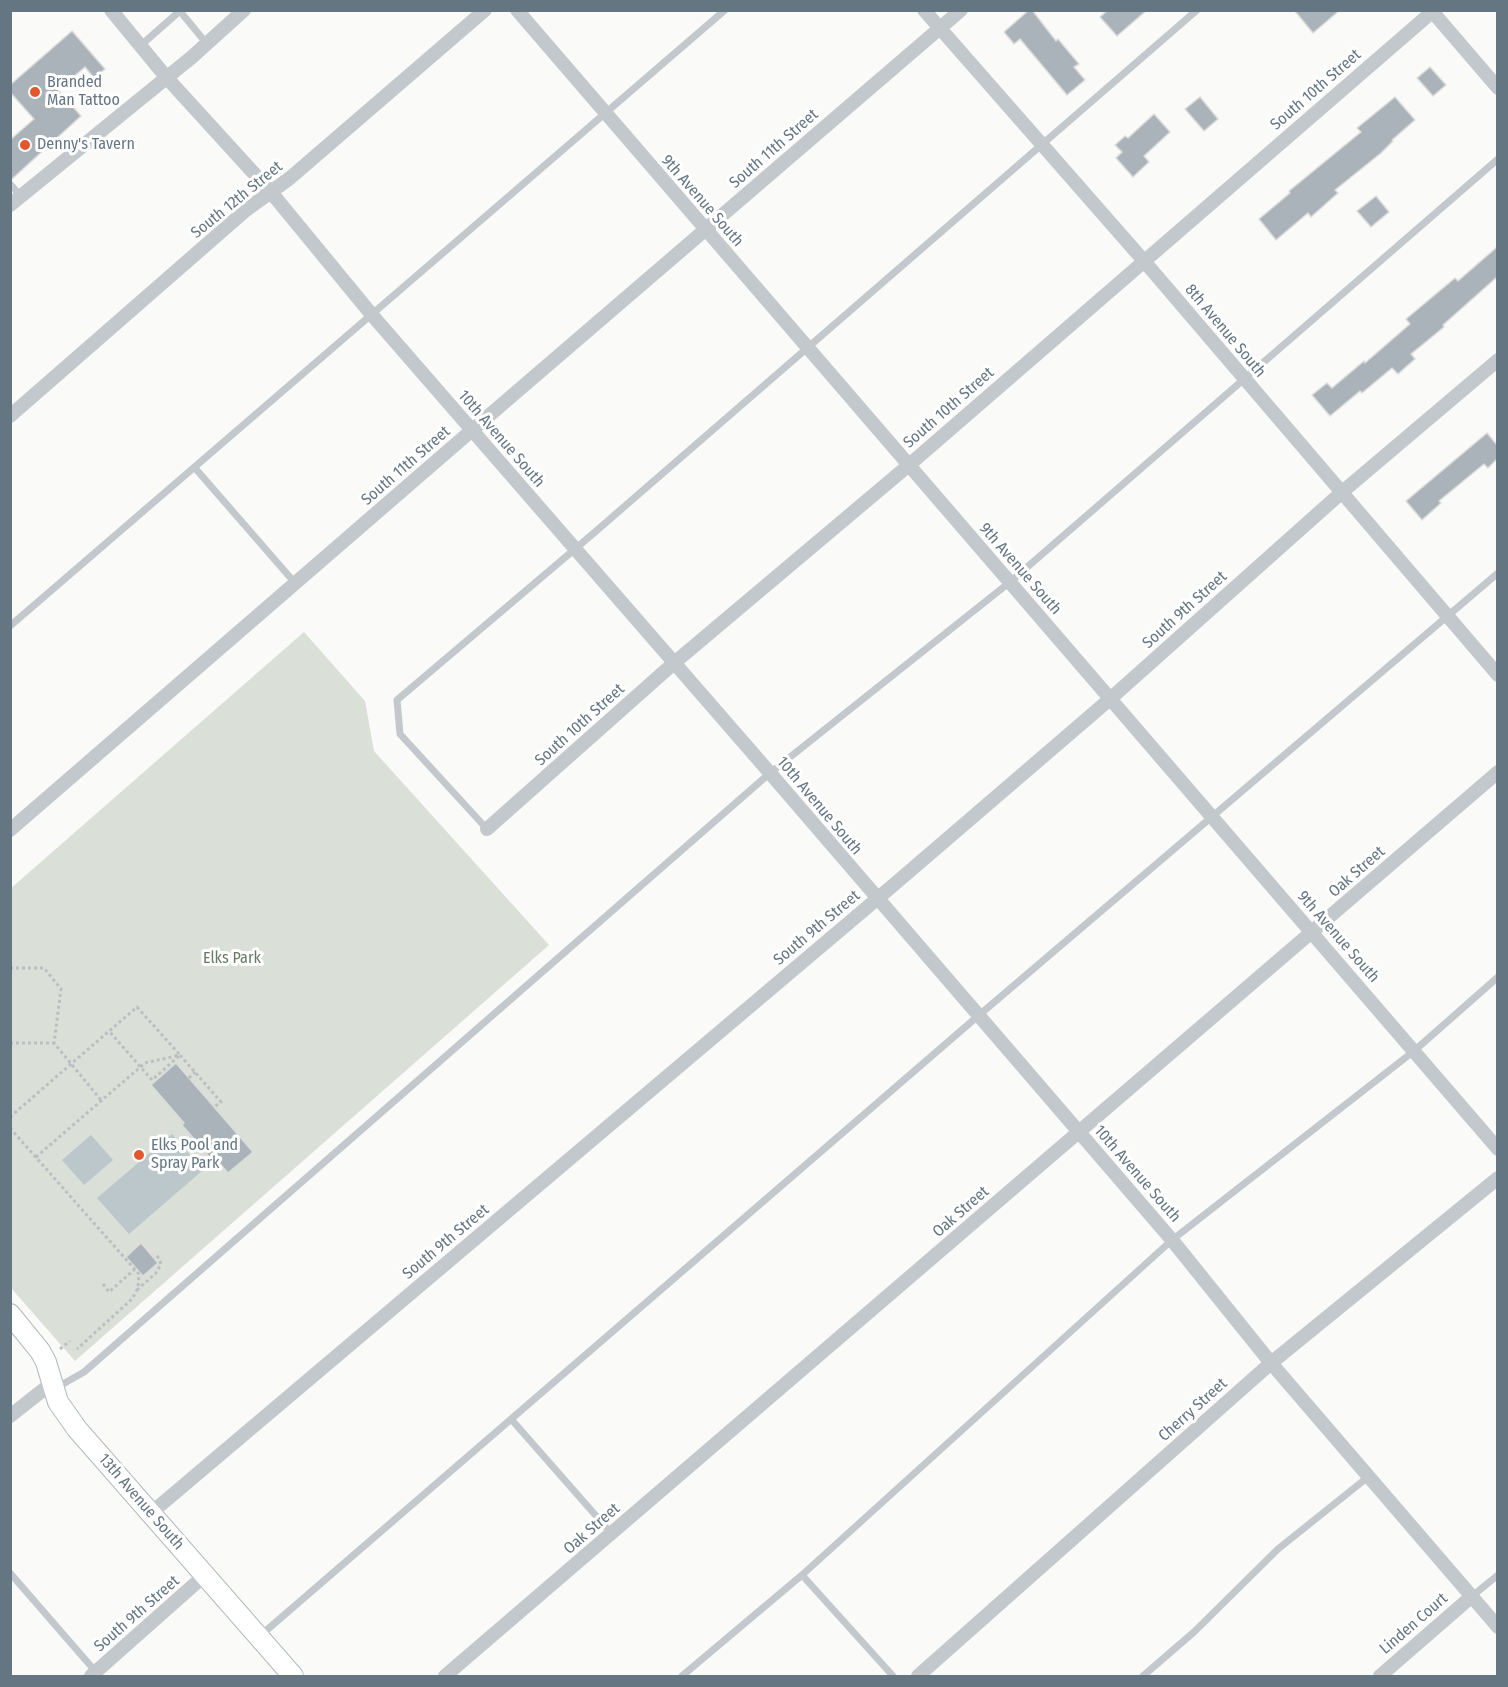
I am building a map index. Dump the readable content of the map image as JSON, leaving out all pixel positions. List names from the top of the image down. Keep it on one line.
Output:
{"streets":{"street":["South 10th Street","South 11th Street","South 12th Street","9th Avenue South","8th Avenue South","10th Avenue South","South 9th Street","Oak Street","Cherry Street","13th Avenue South","Linden Court"]},"crossings":[["South 10th Street","9th Avenue South"],["South 10th Street","8th Avenue South"],["South 10th Street","10th Avenue South"],["South 11th Street","9th Avenue South"],["South 11th Street","8th Avenue South"],["South 11th Street","10th Avenue South"],["South 12th Street","10th Avenue South"],["9th Avenue South","South 9th Street"],["9th Avenue South","Oak Street"],["8th Avenue South","South 9th Street"],["10th Avenue South","South 9th Street"],["10th Avenue South","Oak Street"],["10th Avenue South","Cherry Street"],["10th Avenue South","Linden Court"],["South 9th Street","13th Avenue South"]],"parks":["Elks Park"],"places":["Branded Man Tattoo","Denny's Tavern","Elks Pool and Spray Park"]}
